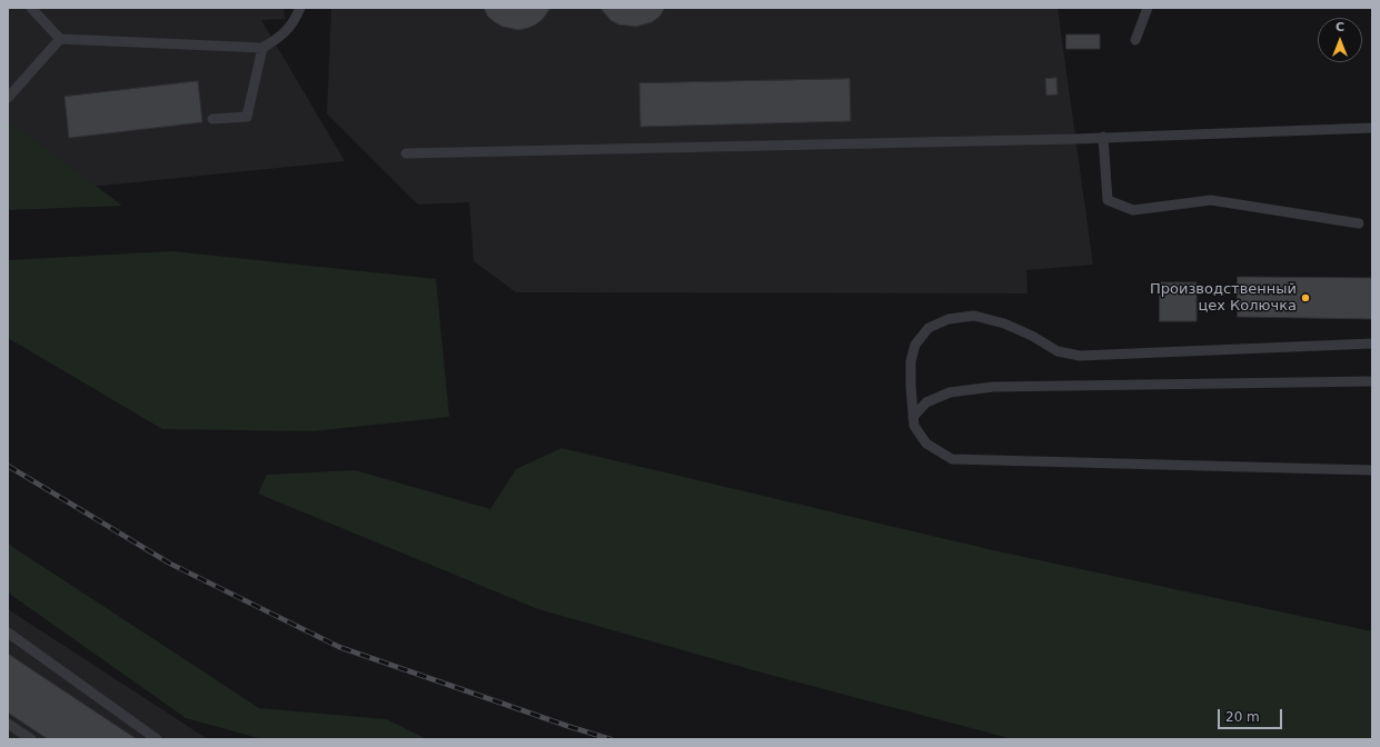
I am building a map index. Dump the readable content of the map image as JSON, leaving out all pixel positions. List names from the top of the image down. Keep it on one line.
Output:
{"places":["Производственный цех Колючка"],"scale_bar":"20 m","north":"top"}
